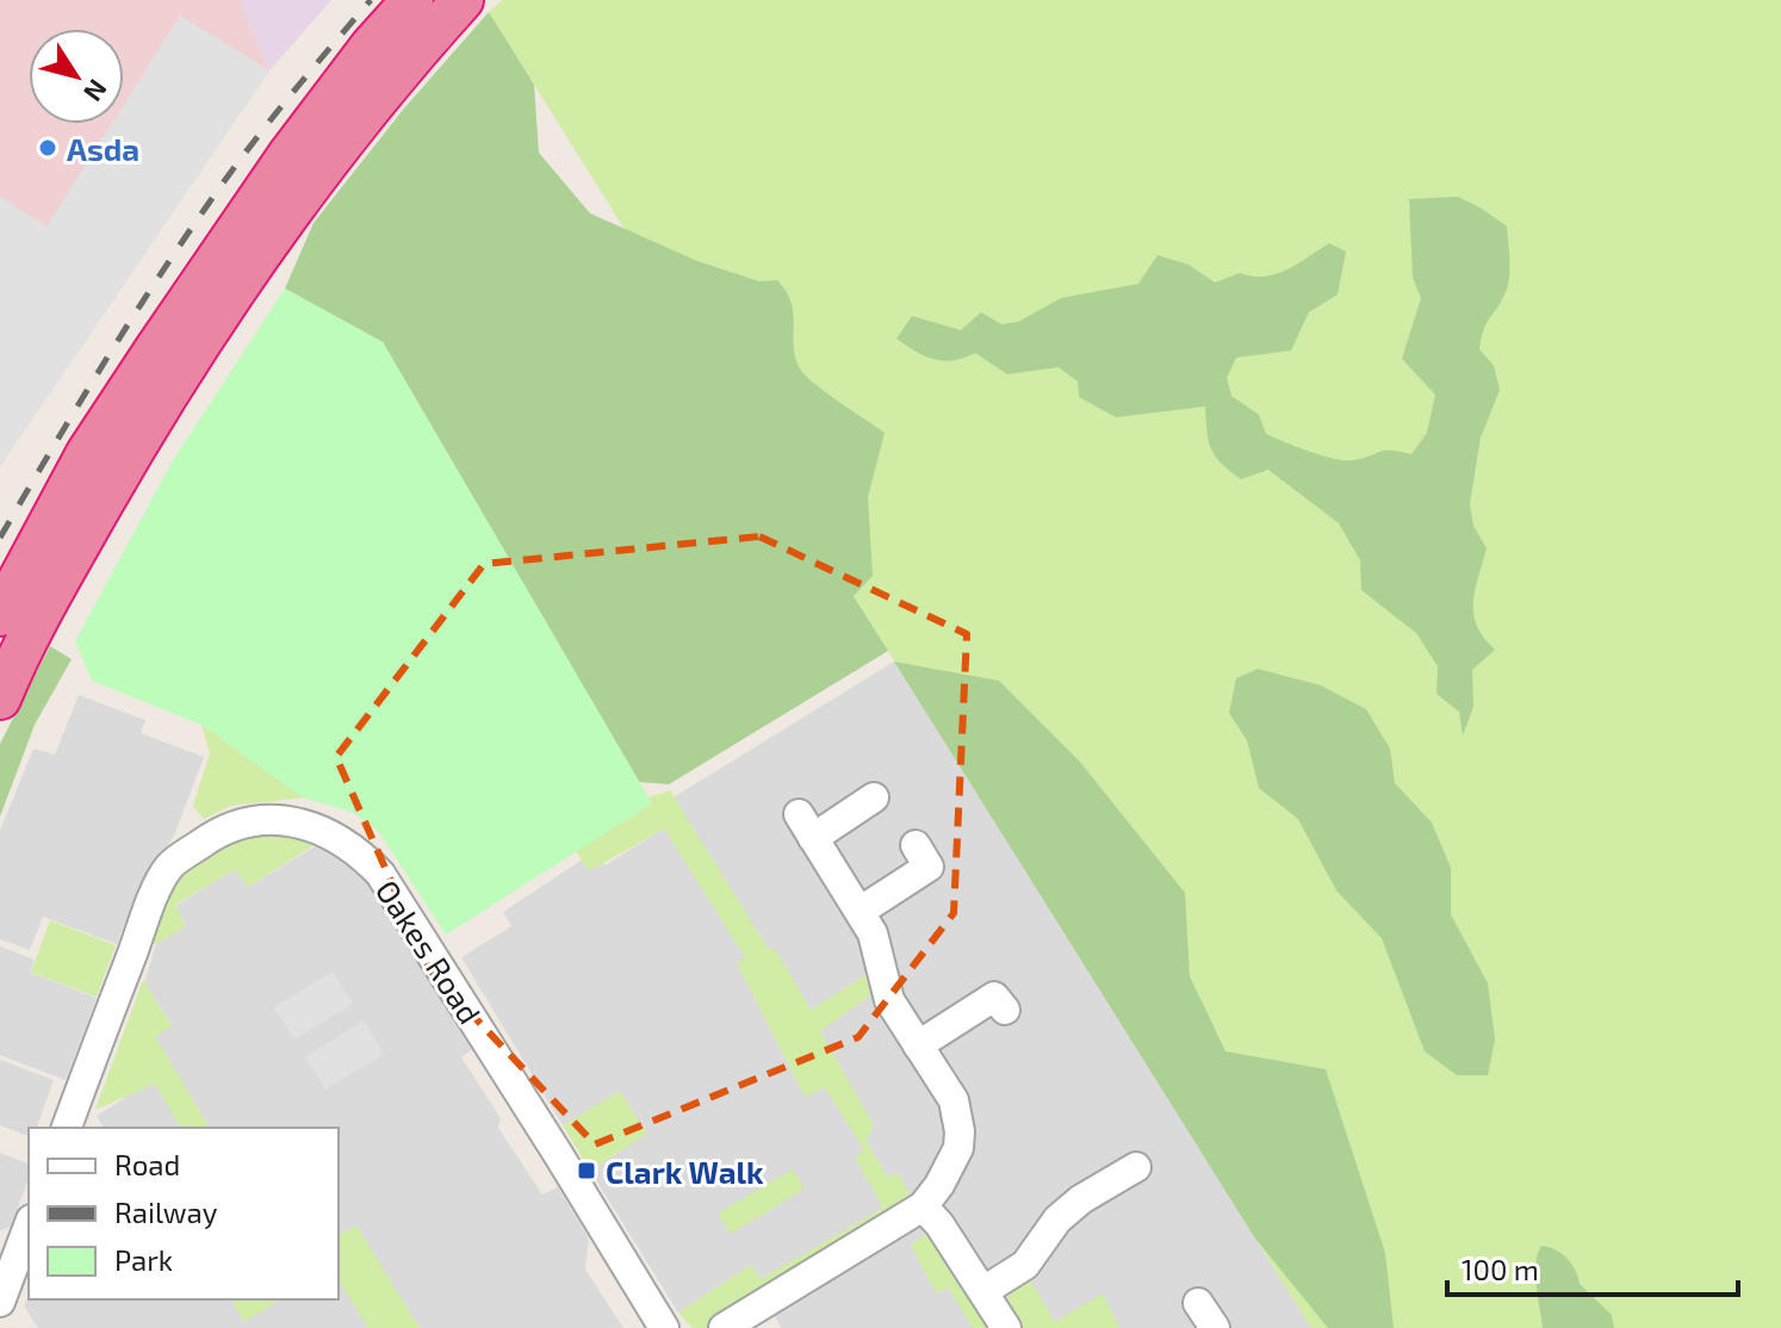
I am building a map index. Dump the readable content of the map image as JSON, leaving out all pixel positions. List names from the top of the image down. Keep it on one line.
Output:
{"streets":{"street":["Oakes Road"]},"places":{"other":["Asda"],"transit":["Clark Walk"]},"legend":["Road","Railway","Park"],"scale_bar":"100 m","north":"bottom right"}
